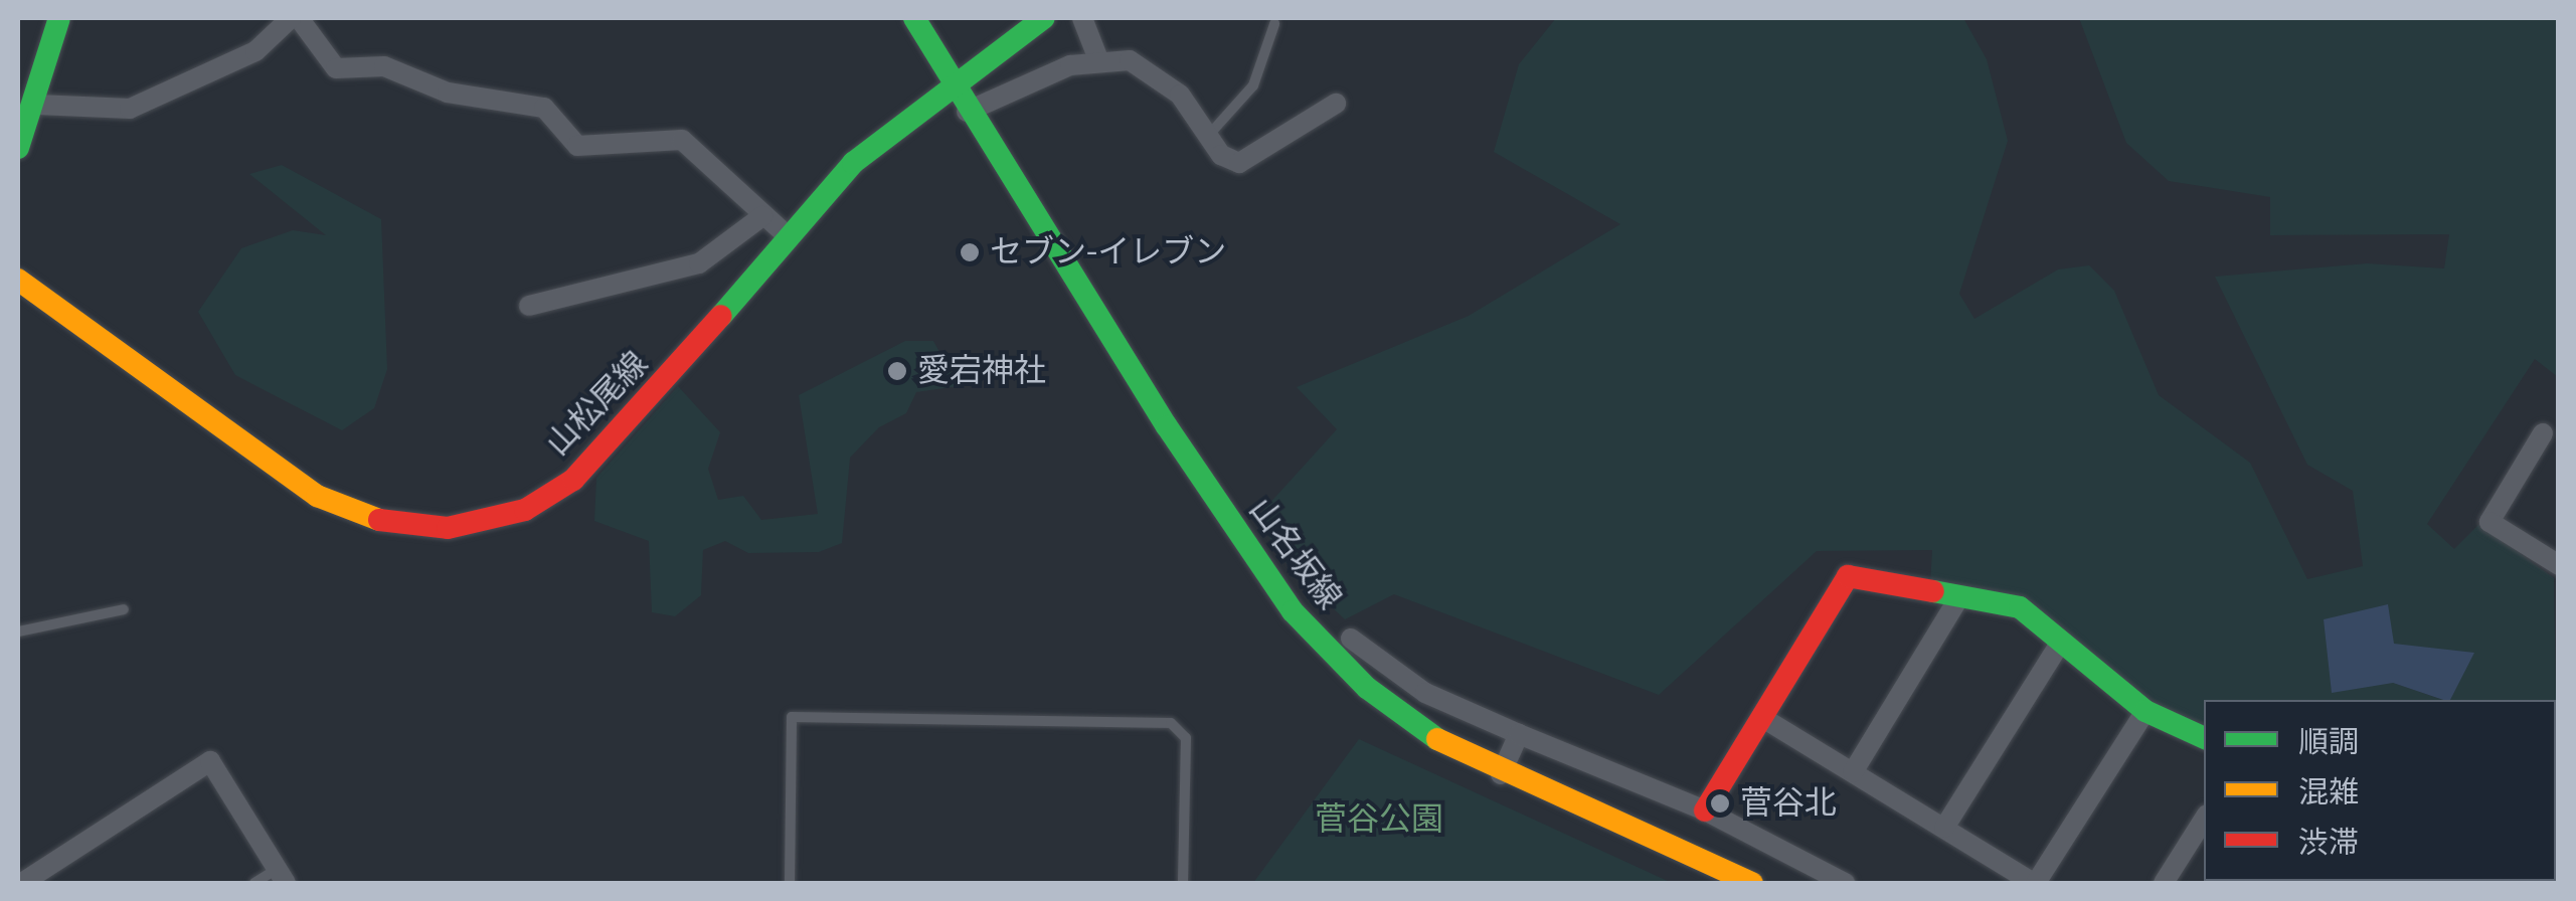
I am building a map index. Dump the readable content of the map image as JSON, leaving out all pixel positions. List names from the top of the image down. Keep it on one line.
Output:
{"streets":{"main road":["山松尾線","山名坂線"]},"crossings":[["山松尾線","山名坂線"]],"parks":["菅谷公園"],"places":["セブン-イレブン","愛宕神社","菅谷北"],"legend":["順調","混雑","渋滞"]}
